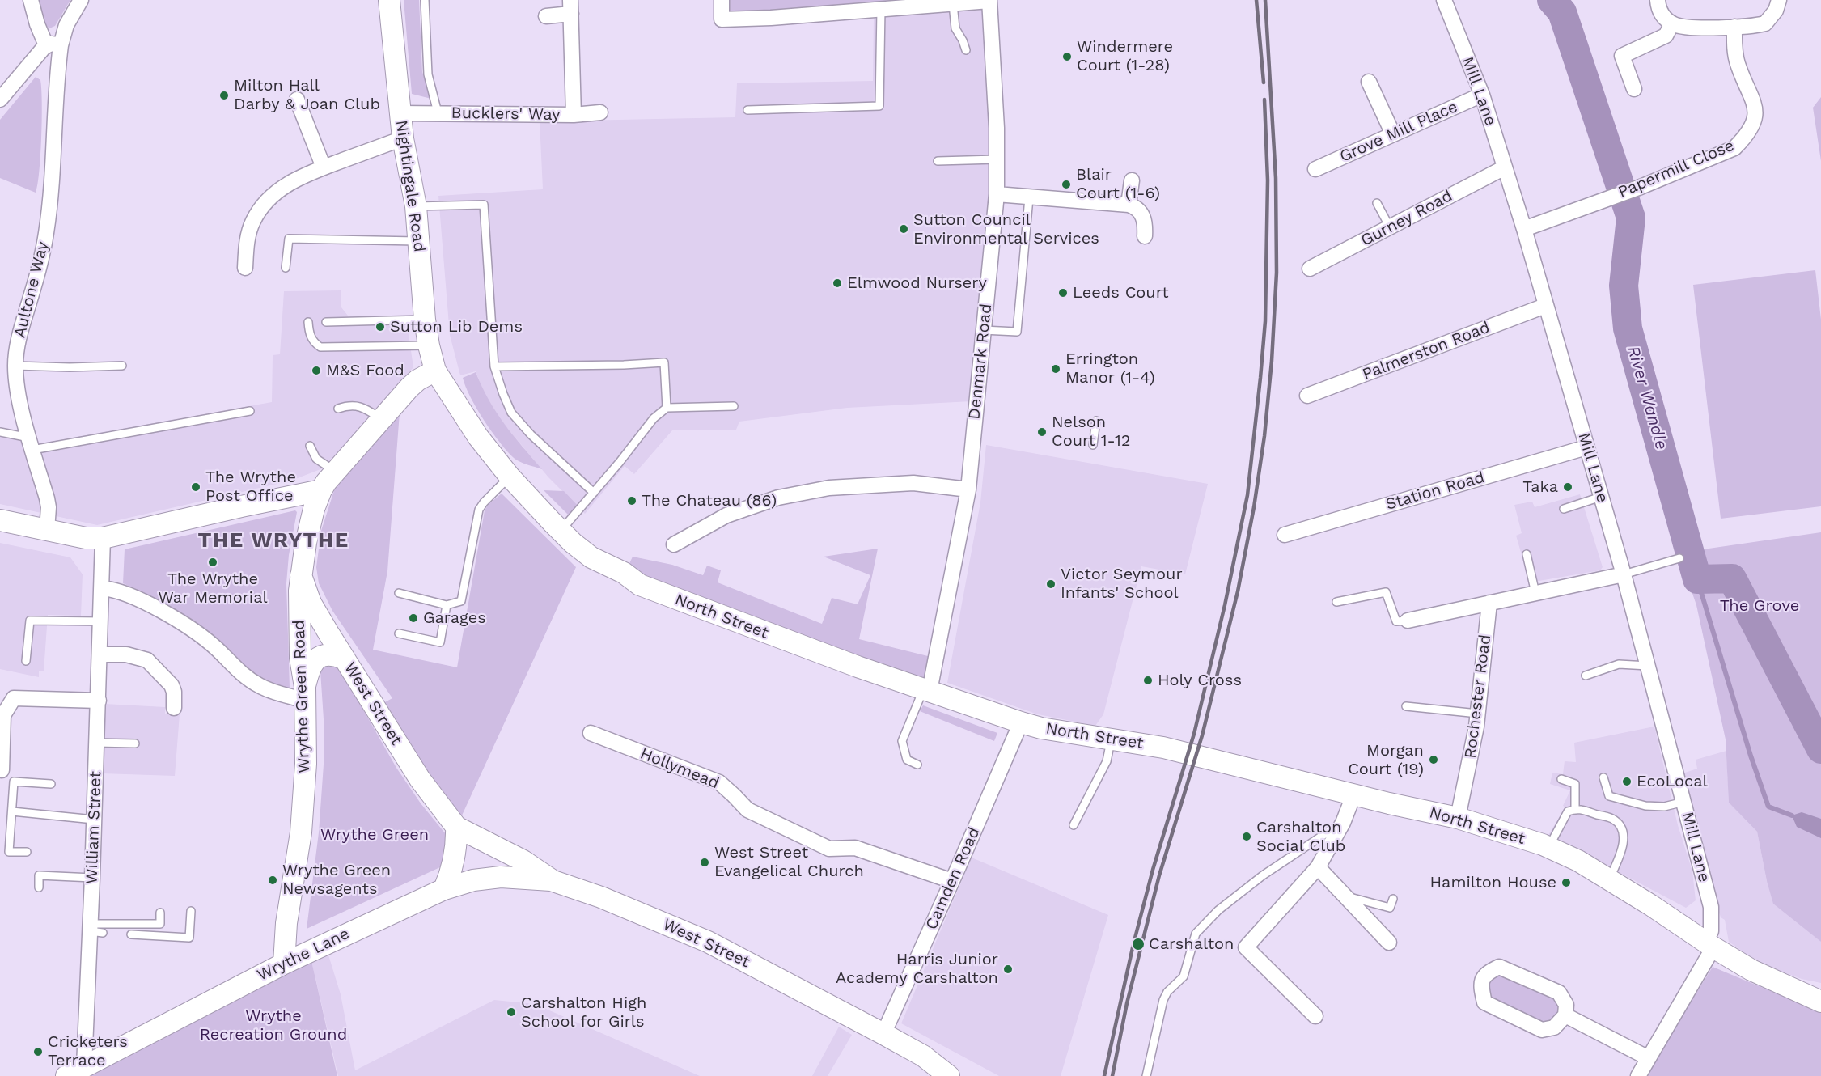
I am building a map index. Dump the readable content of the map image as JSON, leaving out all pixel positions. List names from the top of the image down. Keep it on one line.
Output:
{"streets":{"main road":["Nightingale Road","North Street","Wrythe Green Road","West Street","Wrythe Lane"],"street":["Mill Lane","Bucklers' Way","Grove Mill Place","Papermill Close","Gurney Road","Aultone Way","Palmerston Road","Denmark Road","Station Road","Rochester Road","Hollymead","William Street","Camden Road"]},"crossings":[["Mill Lane","Grove Mill Place"],["Mill Lane","Papermill Close"],["Mill Lane","Gurney Road"],["Mill Lane","Palmerston Road"],["Mill Lane","Station Road"],["Mill Lane","North Street"],["Bucklers' Way","Nightingale Road"],["Nightingale Road","North Street"],["Nightingale Road","Wrythe Green Road"],["Denmark Road","North Street"],["North Street","Wrythe Green Road"],["North Street","Rochester Road"],["North Street","Camden Road"],["Wrythe Green Road","West Street"],["Wrythe Green Road","Wrythe Lane"],["West Street","Camden Road"],["West Street","Wrythe Lane"],["Hollymead","Camden Road"],["William Street","Wrythe Lane"]],"districts":["THE WRYTHE"],"water":["River Wandle"],"parks":["The Grove","Wrythe Green","Wrythe Recreation Ground"],"places":["Windermere Court (1-28)","Milton Hall Darby & Joan Club","Blair Court (1-6)","Sutton Council Environmental Services","Elmwood Nursery","Leeds Court","Sutton Lib Dems","Errington Manor (1-4)","M&S Food","Nelson Court 1-12","The Wrythe Post Office","Taka","The Chateau (86)","The Wrythe War Memorial","Victor Seymour Infants' School","Garages","Holy Cross","Morgan Court (19)","EcoLocal","Carshalton Social Club","West Street Evangelical Church","Wrythe Green Newsagents","Hamilton House","Carshalton","Harris Junior Academy Carshalton","Carshalton High School for Girls","Cricketers Terrace"]}
